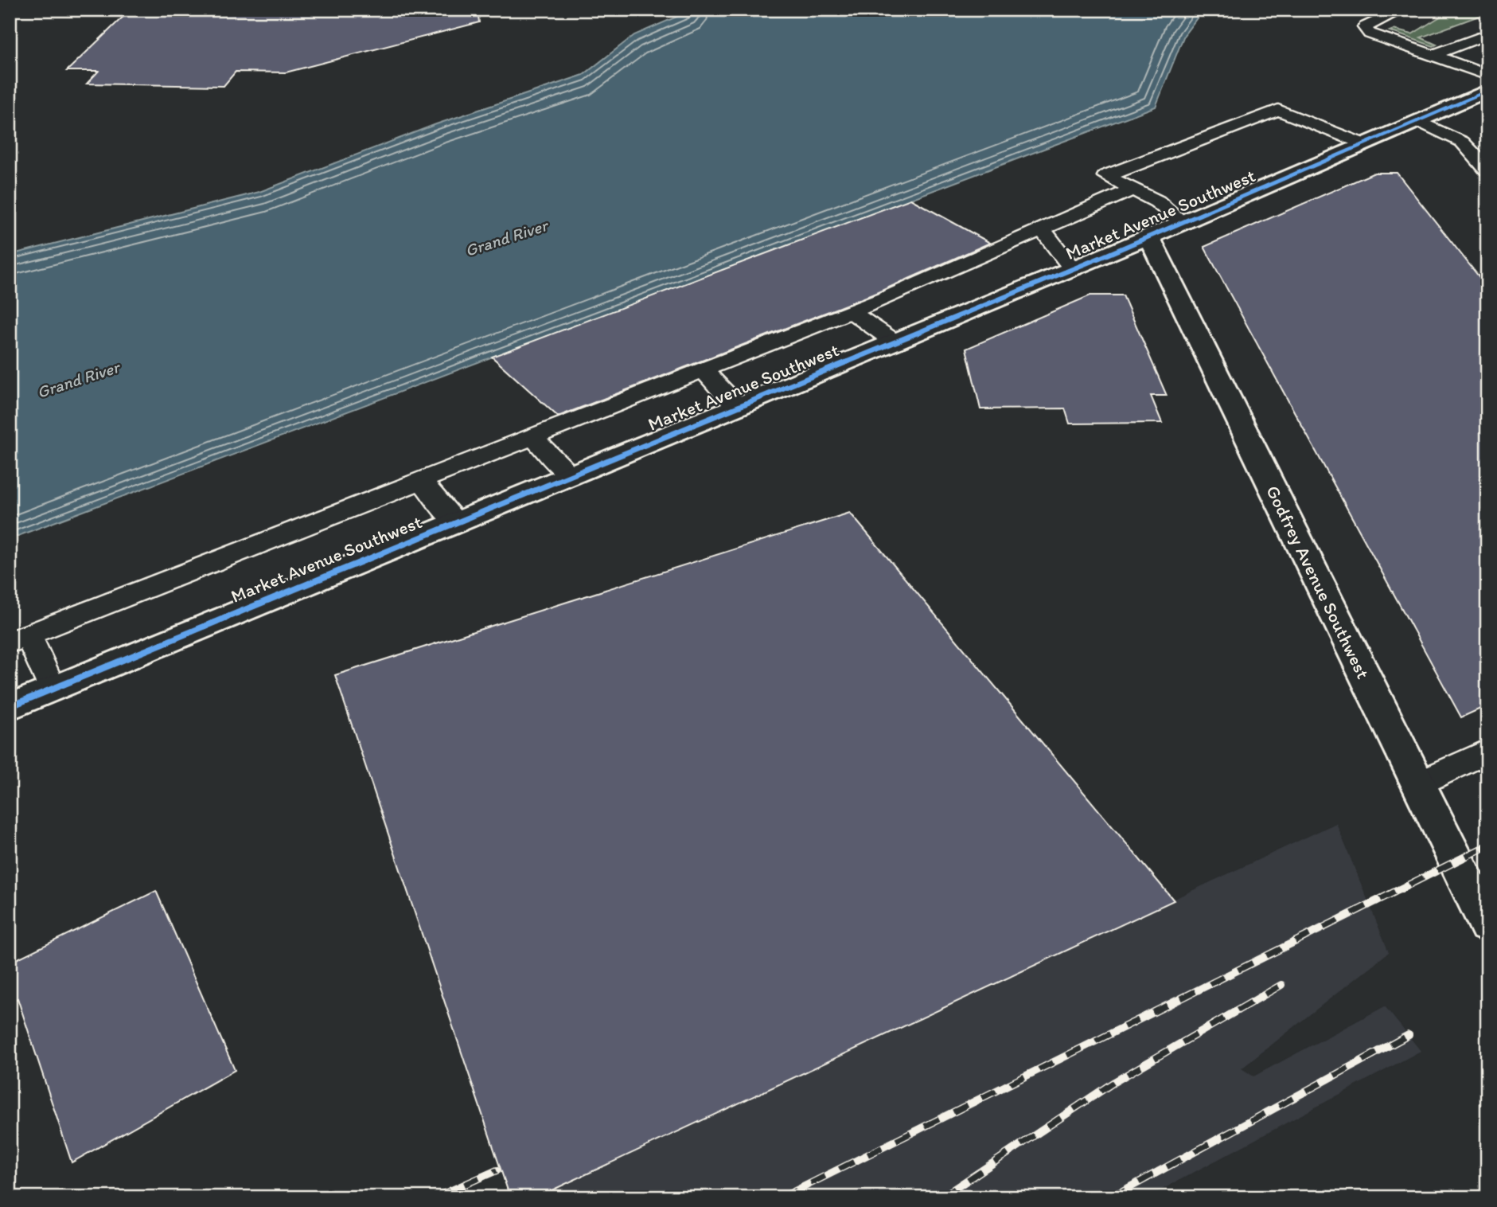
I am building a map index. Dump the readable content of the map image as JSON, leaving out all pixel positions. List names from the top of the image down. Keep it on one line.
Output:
{"streets":{"main road":["Market Avenue Southwest","Godfrey Avenue Southwest"]},"crossings":[["Market Avenue Southwest","Godfrey Avenue Southwest"]],"water":["Grand River"]}
